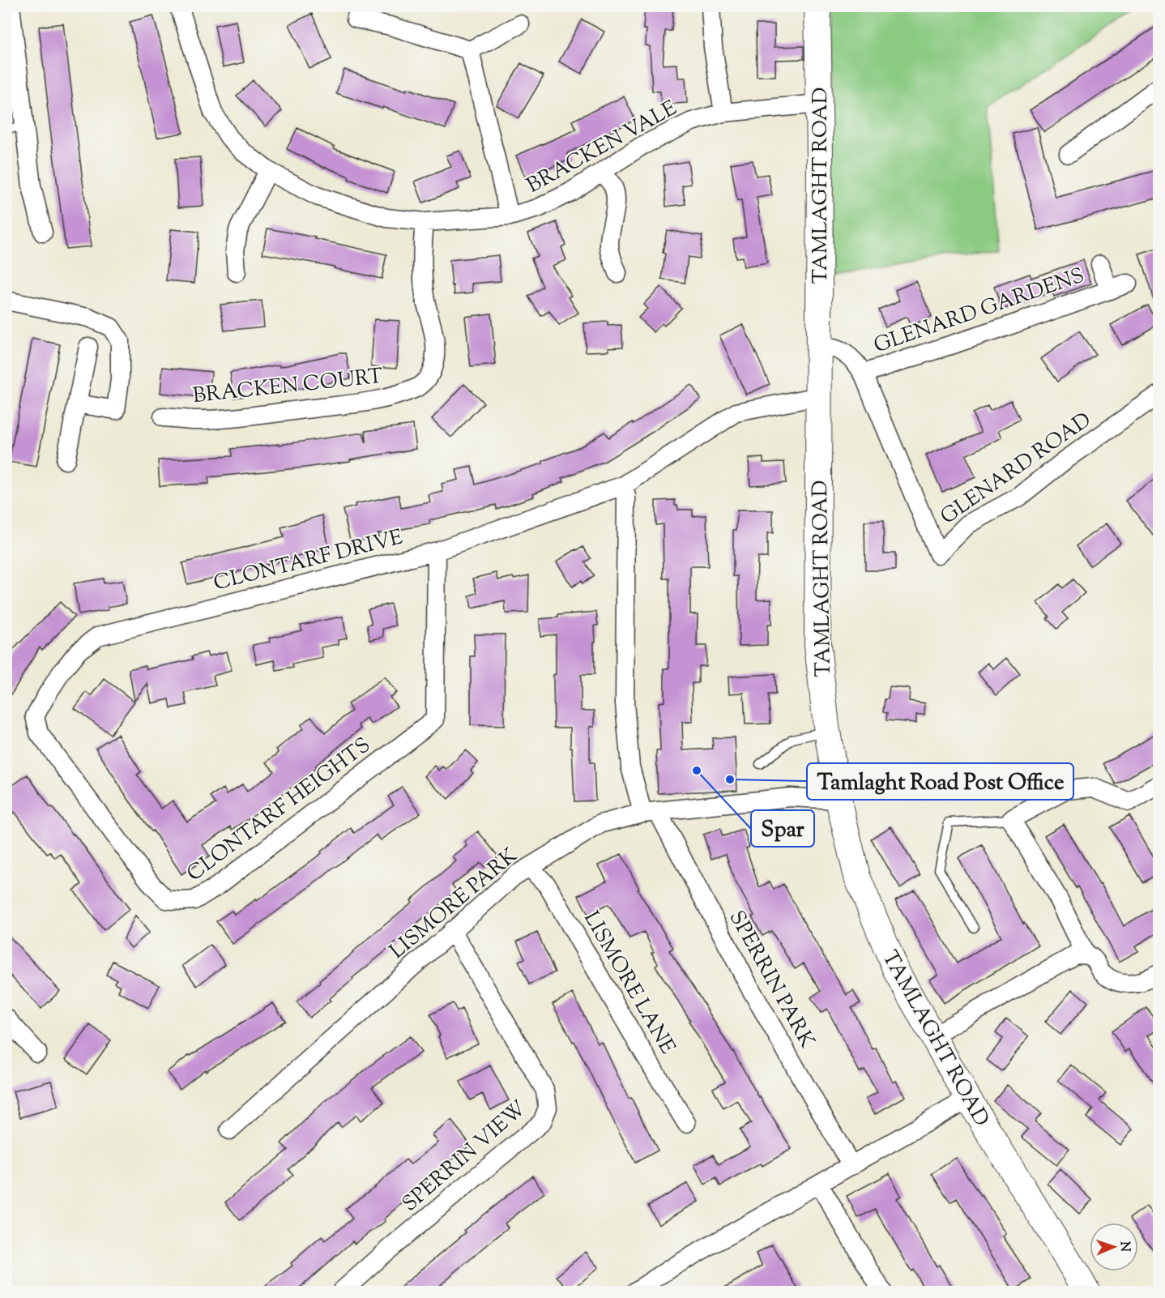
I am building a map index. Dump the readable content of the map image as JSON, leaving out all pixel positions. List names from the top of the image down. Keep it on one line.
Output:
{"streets":{"street":["BRACKEN VALE","TAMLAGHT ROAD","GLENARD GARDENS","BRACKEN COURT","GLENARD ROAD","CLONTARF DRIVE","CLONTARF HEIGHTS","LISMORE PARK","SPERRIN PARK","LISMORE LANE","SPERRIN VIEW"]},"crossings":[["BRACKEN VALE","TAMLAGHT ROAD"],["BRACKEN VALE","BRACKEN COURT"],["TAMLAGHT ROAD","GLENARD ROAD"],["TAMLAGHT ROAD","CLONTARF DRIVE"],["TAMLAGHT ROAD","LISMORE PARK"],["GLENARD GARDENS","GLENARD ROAD"],["CLONTARF DRIVE","CLONTARF HEIGHTS"],["LISMORE PARK","SPERRIN PARK"],["LISMORE PARK","LISMORE LANE"],["LISMORE PARK","SPERRIN VIEW"]],"places":["Spar","Tamlaght Road Post Office"],"north":"right"}
